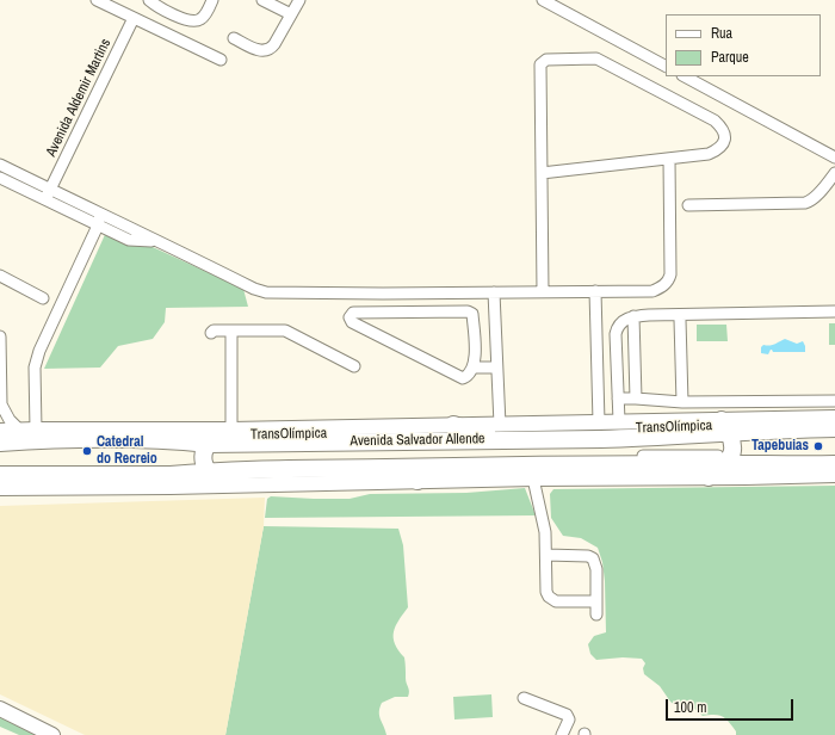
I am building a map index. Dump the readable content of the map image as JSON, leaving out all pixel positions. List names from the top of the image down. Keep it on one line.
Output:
{"streets":{"highway":["Avenida Salvador Allende"],"street":["Avenida Aldemir Martins","TransOlímpica"]},"crossings":[["TransOlímpica","Avenida Salvador Allende"]],"places":["Tapebuias","Catedral do Recreio"],"legend":["Rua","Parque"],"scale_bar":"100 m"}
